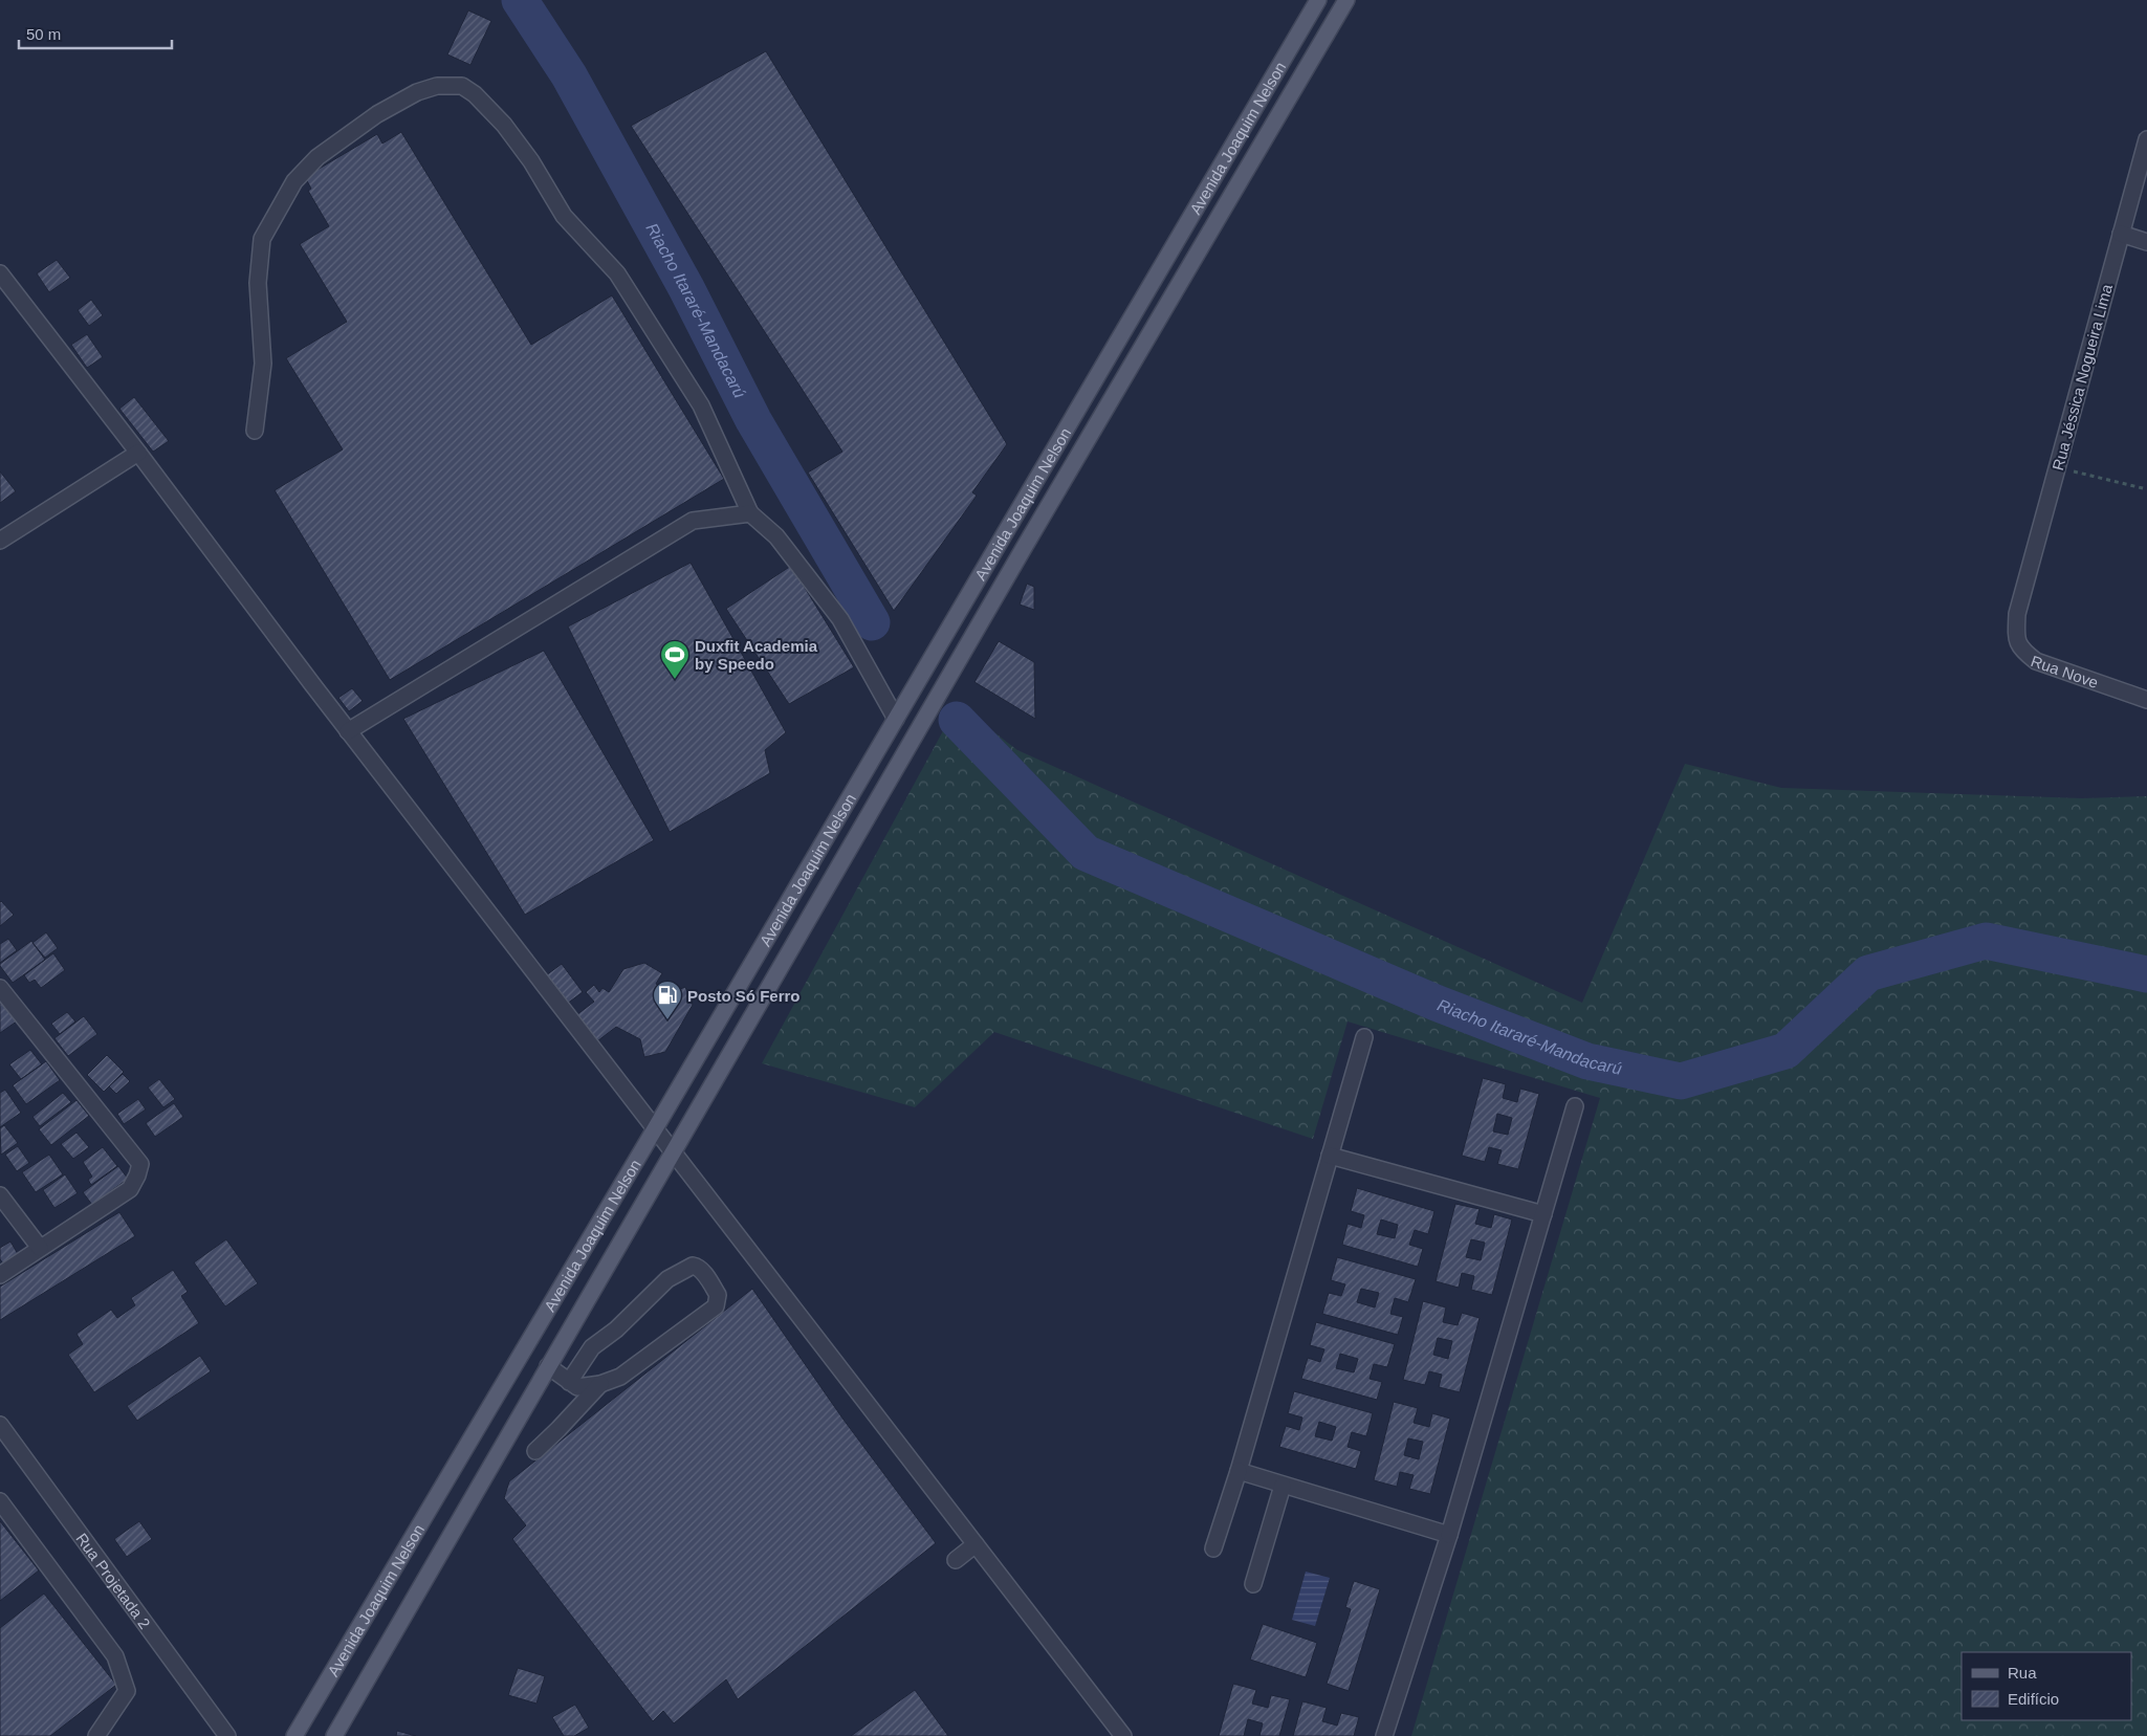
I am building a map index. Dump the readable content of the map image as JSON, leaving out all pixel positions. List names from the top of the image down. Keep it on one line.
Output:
{"streets":{"main road":["Avenida Joaquim Nelson"],"street":["Rua Jéssica Nogueira Lima","Rua Nove","Rua Projetada 2"]},"crossings":[["Rua Jéssica Nogueira Lima","Rua Nove"]],"water":["Riacho Itararé-Mandacarú"],"places":{"sports":["Duxfit Academia by Speedo"],"fuel station":["Posto Só Ferro"]},"legend":["Rua","Edifício"],"scale_bar":"50 m"}
